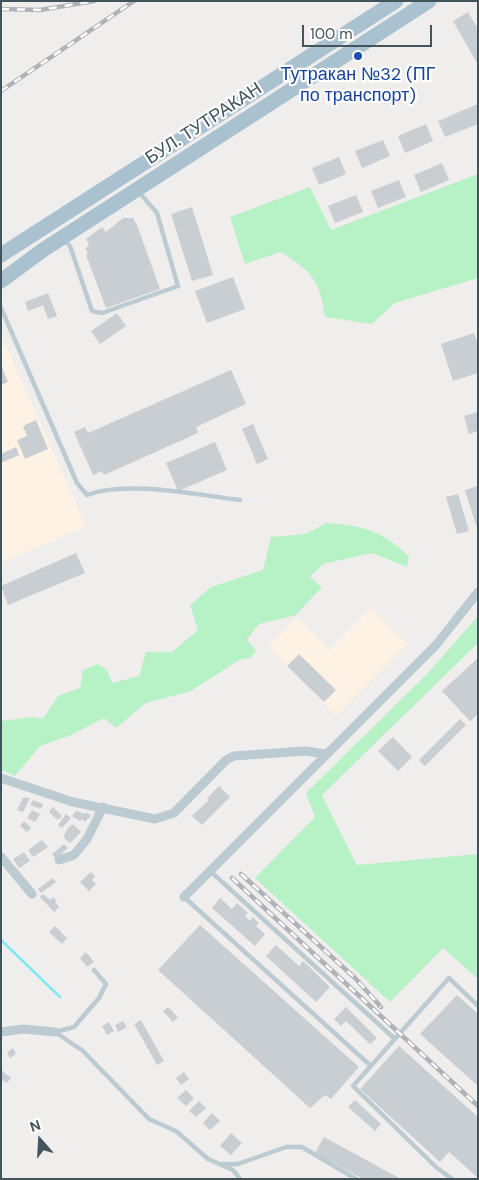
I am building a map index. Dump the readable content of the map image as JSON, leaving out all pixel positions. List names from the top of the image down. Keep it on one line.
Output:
{"streets":{"main road":["БУЛ. ТУТРАКАН"]},"places":["Тутракан №32 (ПГ по транспорт)"],"scale_bar":"100 m","north":"top"}
